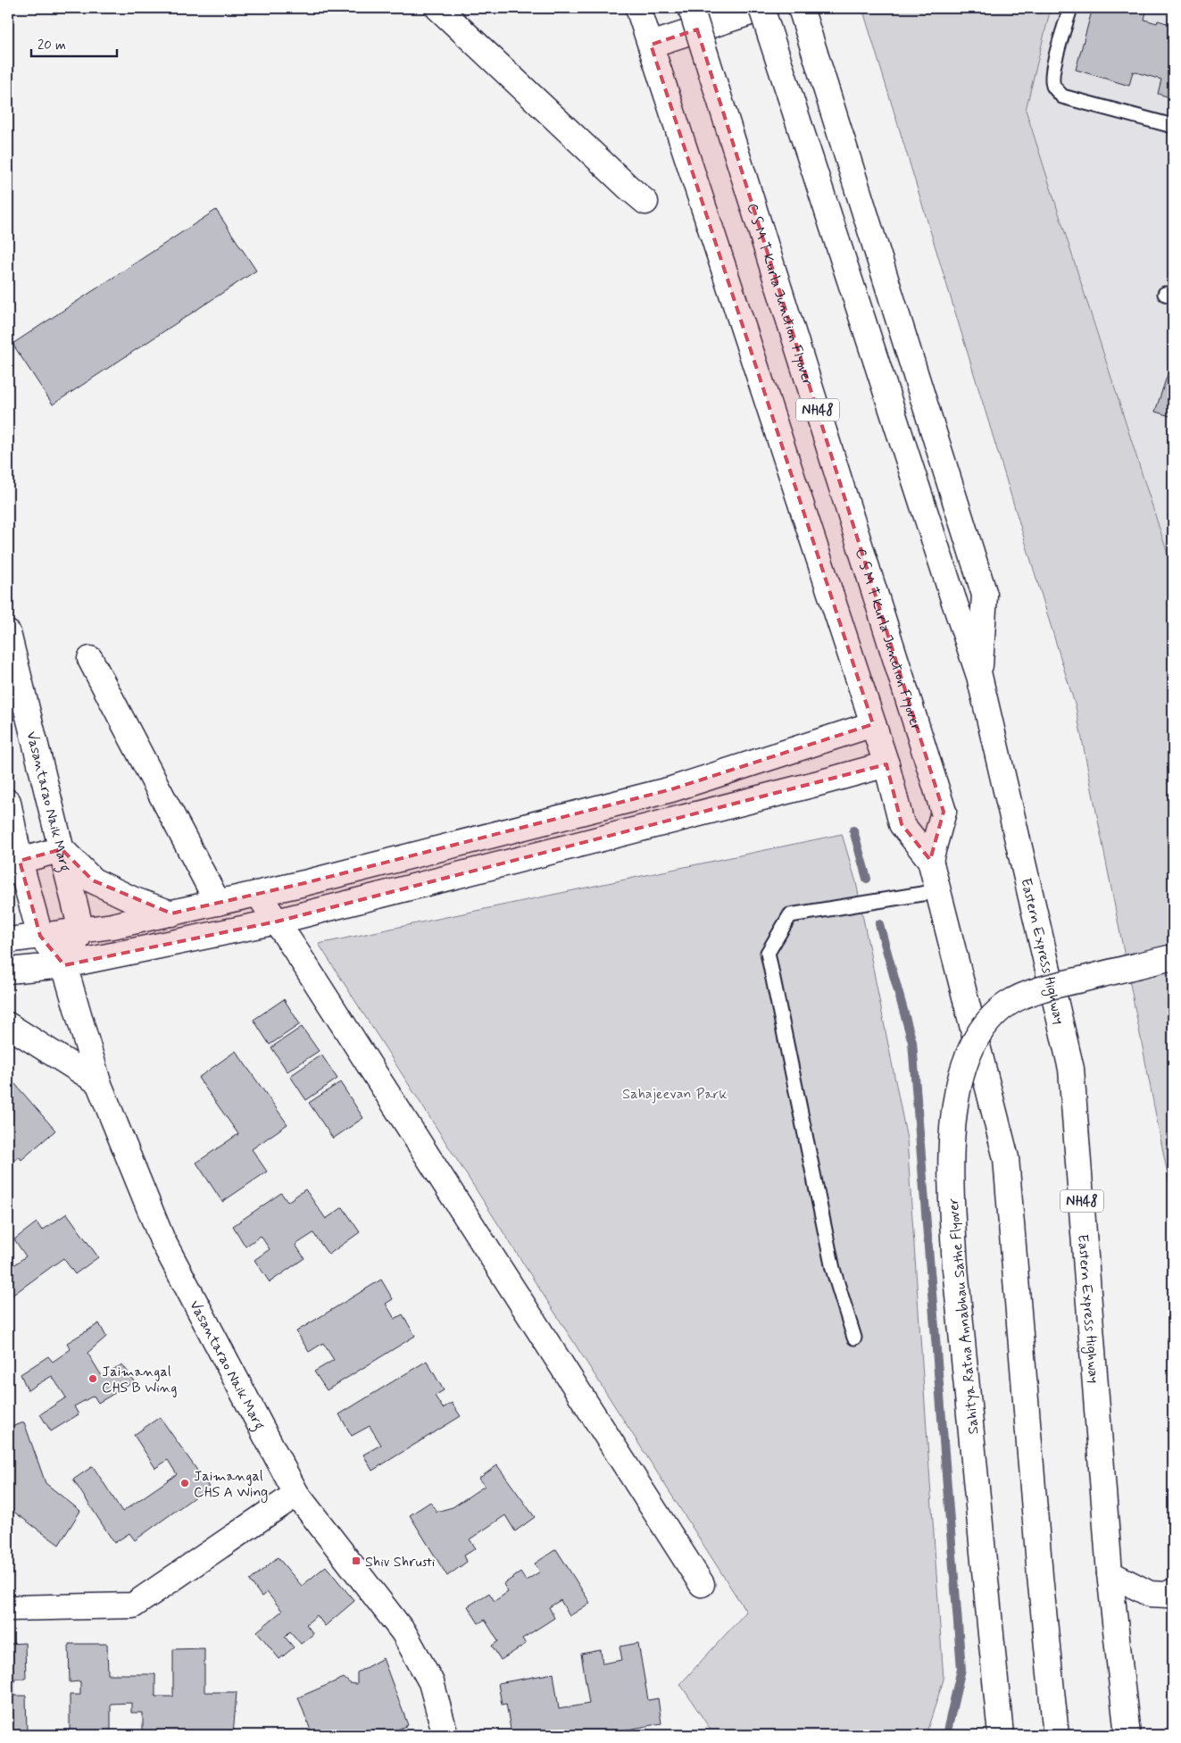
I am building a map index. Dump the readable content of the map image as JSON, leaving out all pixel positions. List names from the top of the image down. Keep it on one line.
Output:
{"streets":{"main road":["C S M T Kurla Junction Flyover","NH48","Vasantarao Naik Marg","Eastern Express Highway","Sahitya Ratna Annabhau Sathe Flyover"]},"crossings":[["C S M T Kurla Junction Flyover","NH48"],["NH48","Eastern Express Highway"]],"parks":["Sahajeevan Park"],"places":{"other":["Jaimangal CHS B Wing","Jaimangal CHS A Wing"],"transit":["Shiv Shrusti"]},"scale_bar":"20 m"}
